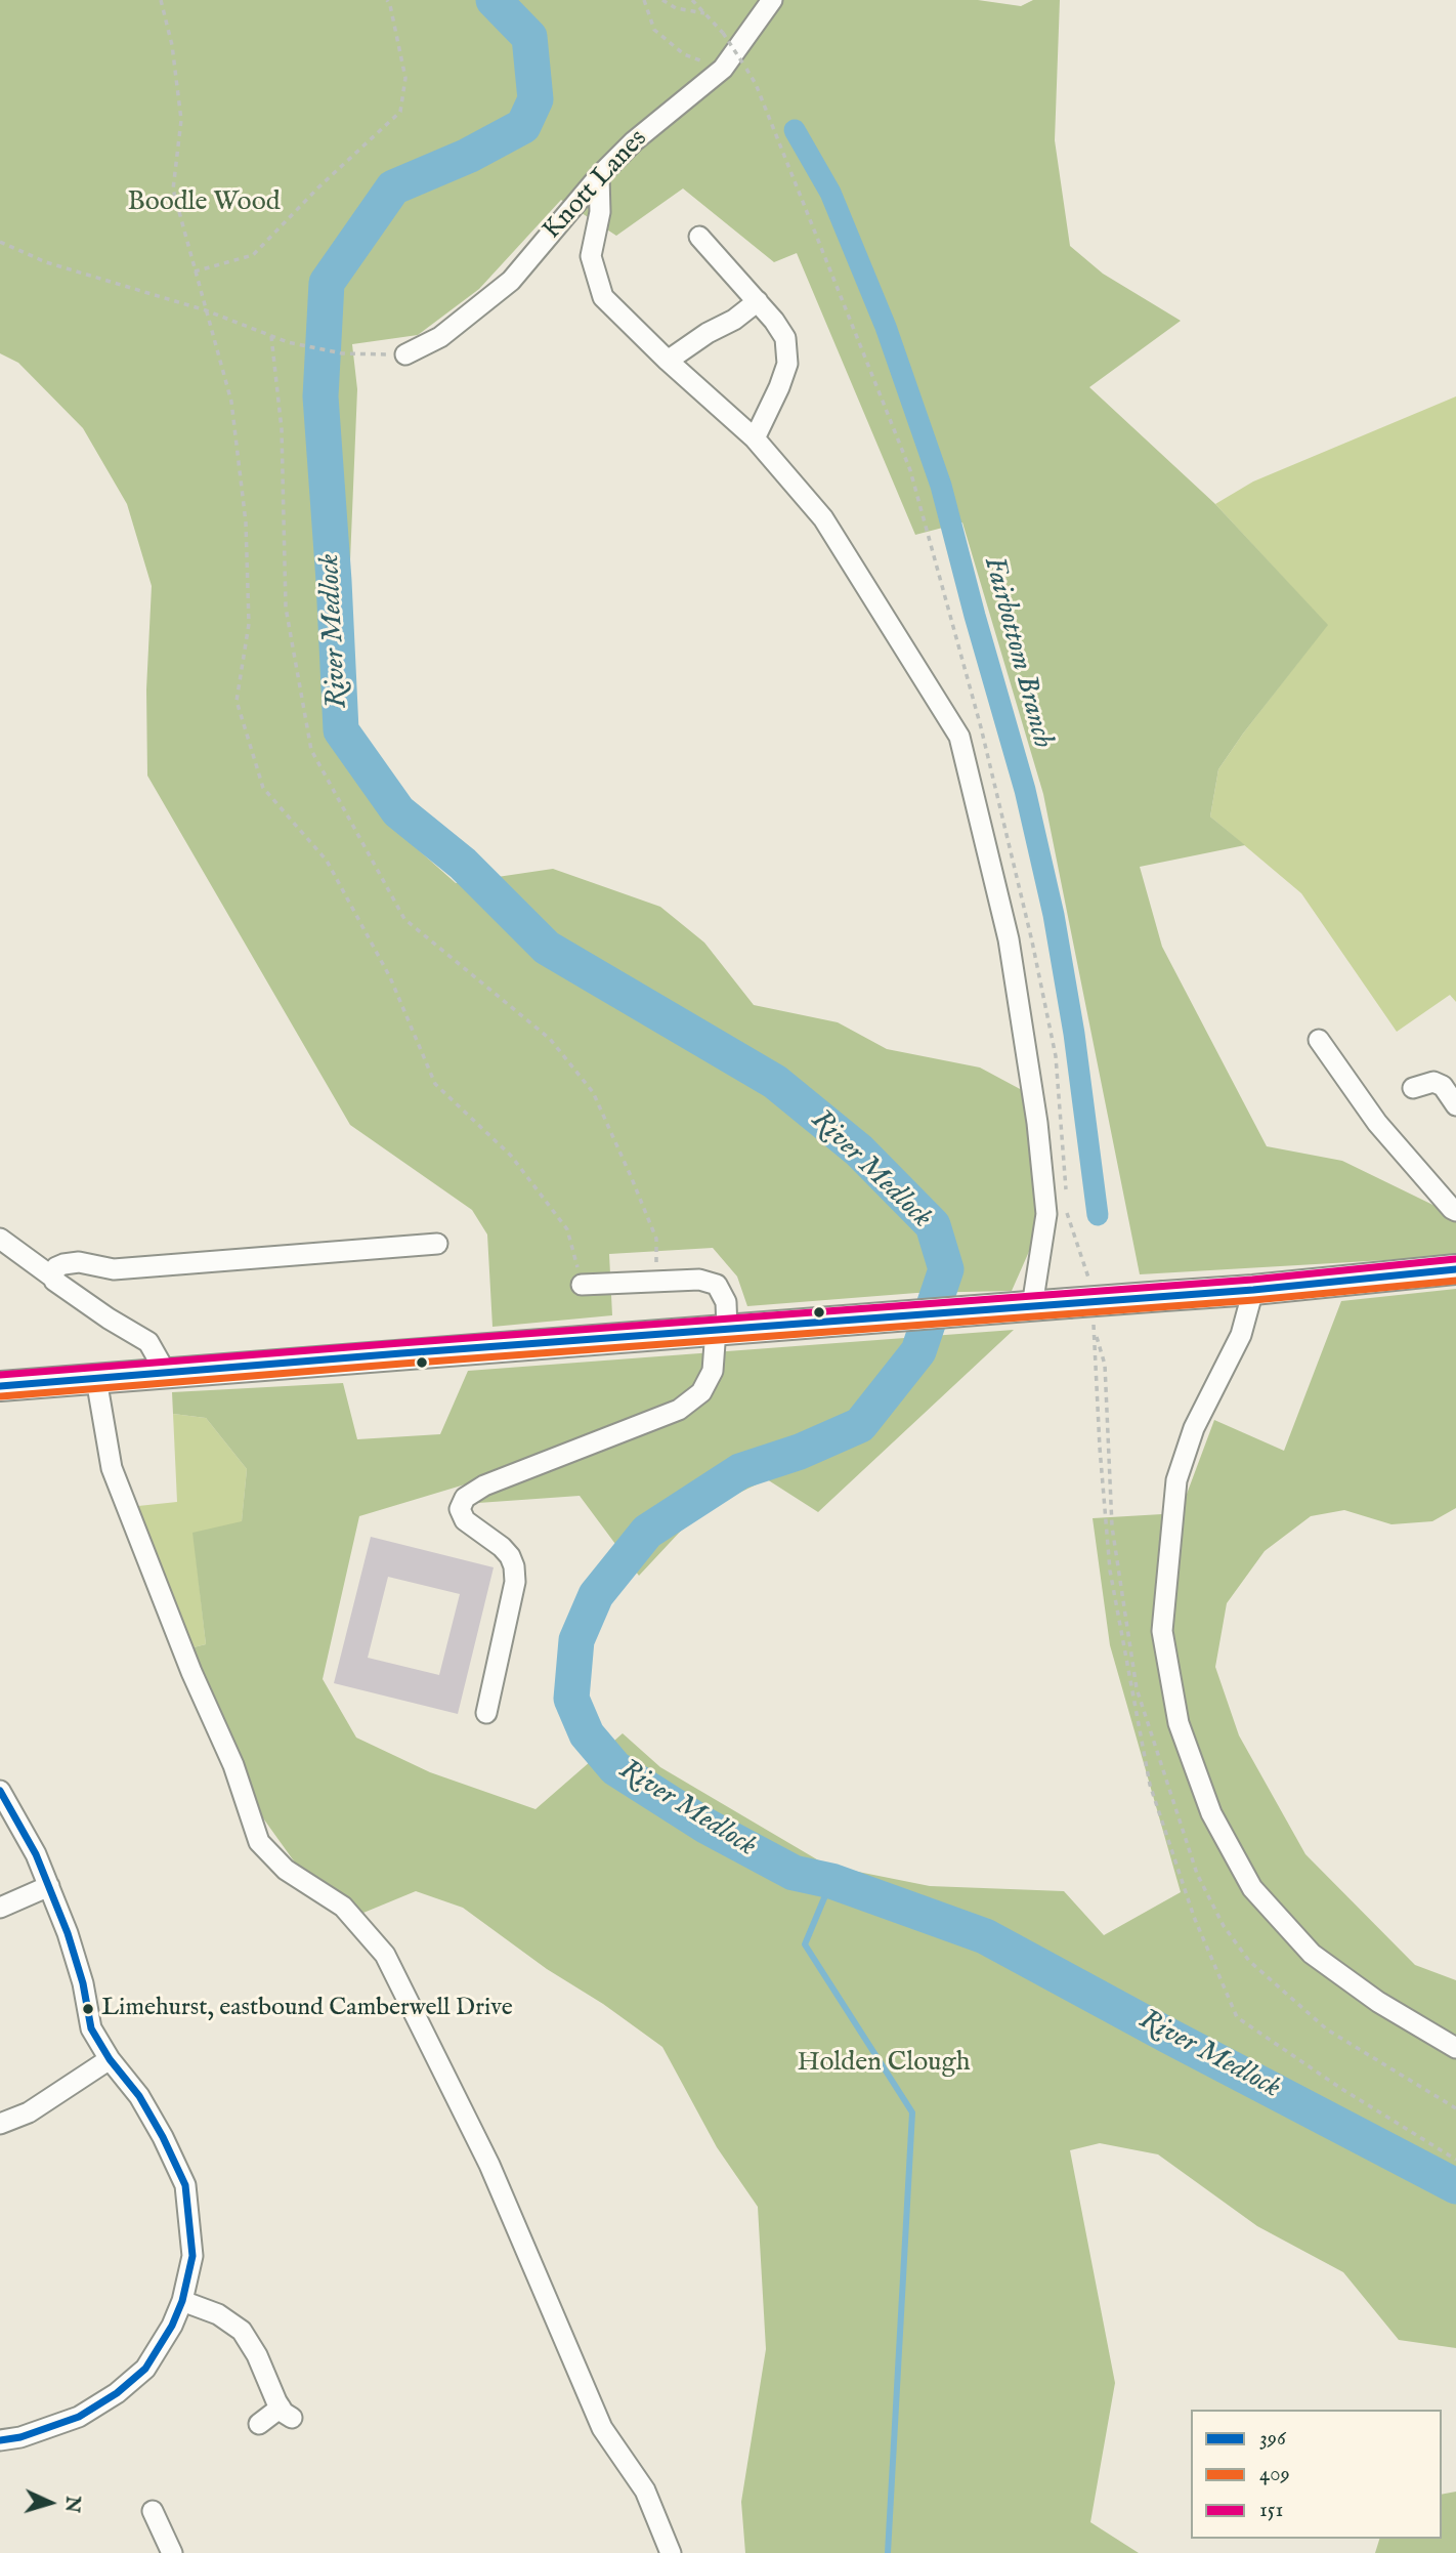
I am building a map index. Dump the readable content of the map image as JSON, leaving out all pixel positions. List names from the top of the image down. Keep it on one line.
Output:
{"streets":{"street":["Knott Lanes"]},"water":["River Medlock","Fairbottom Branch"],"parks":["Boodle Wood","Holden Clough"],"places":["Limehurst, eastbound Camberwell Drive"],"lines":["transit line 151","transit line 396","transit line 409"],"legend":["396","409","151"],"north":"right"}
